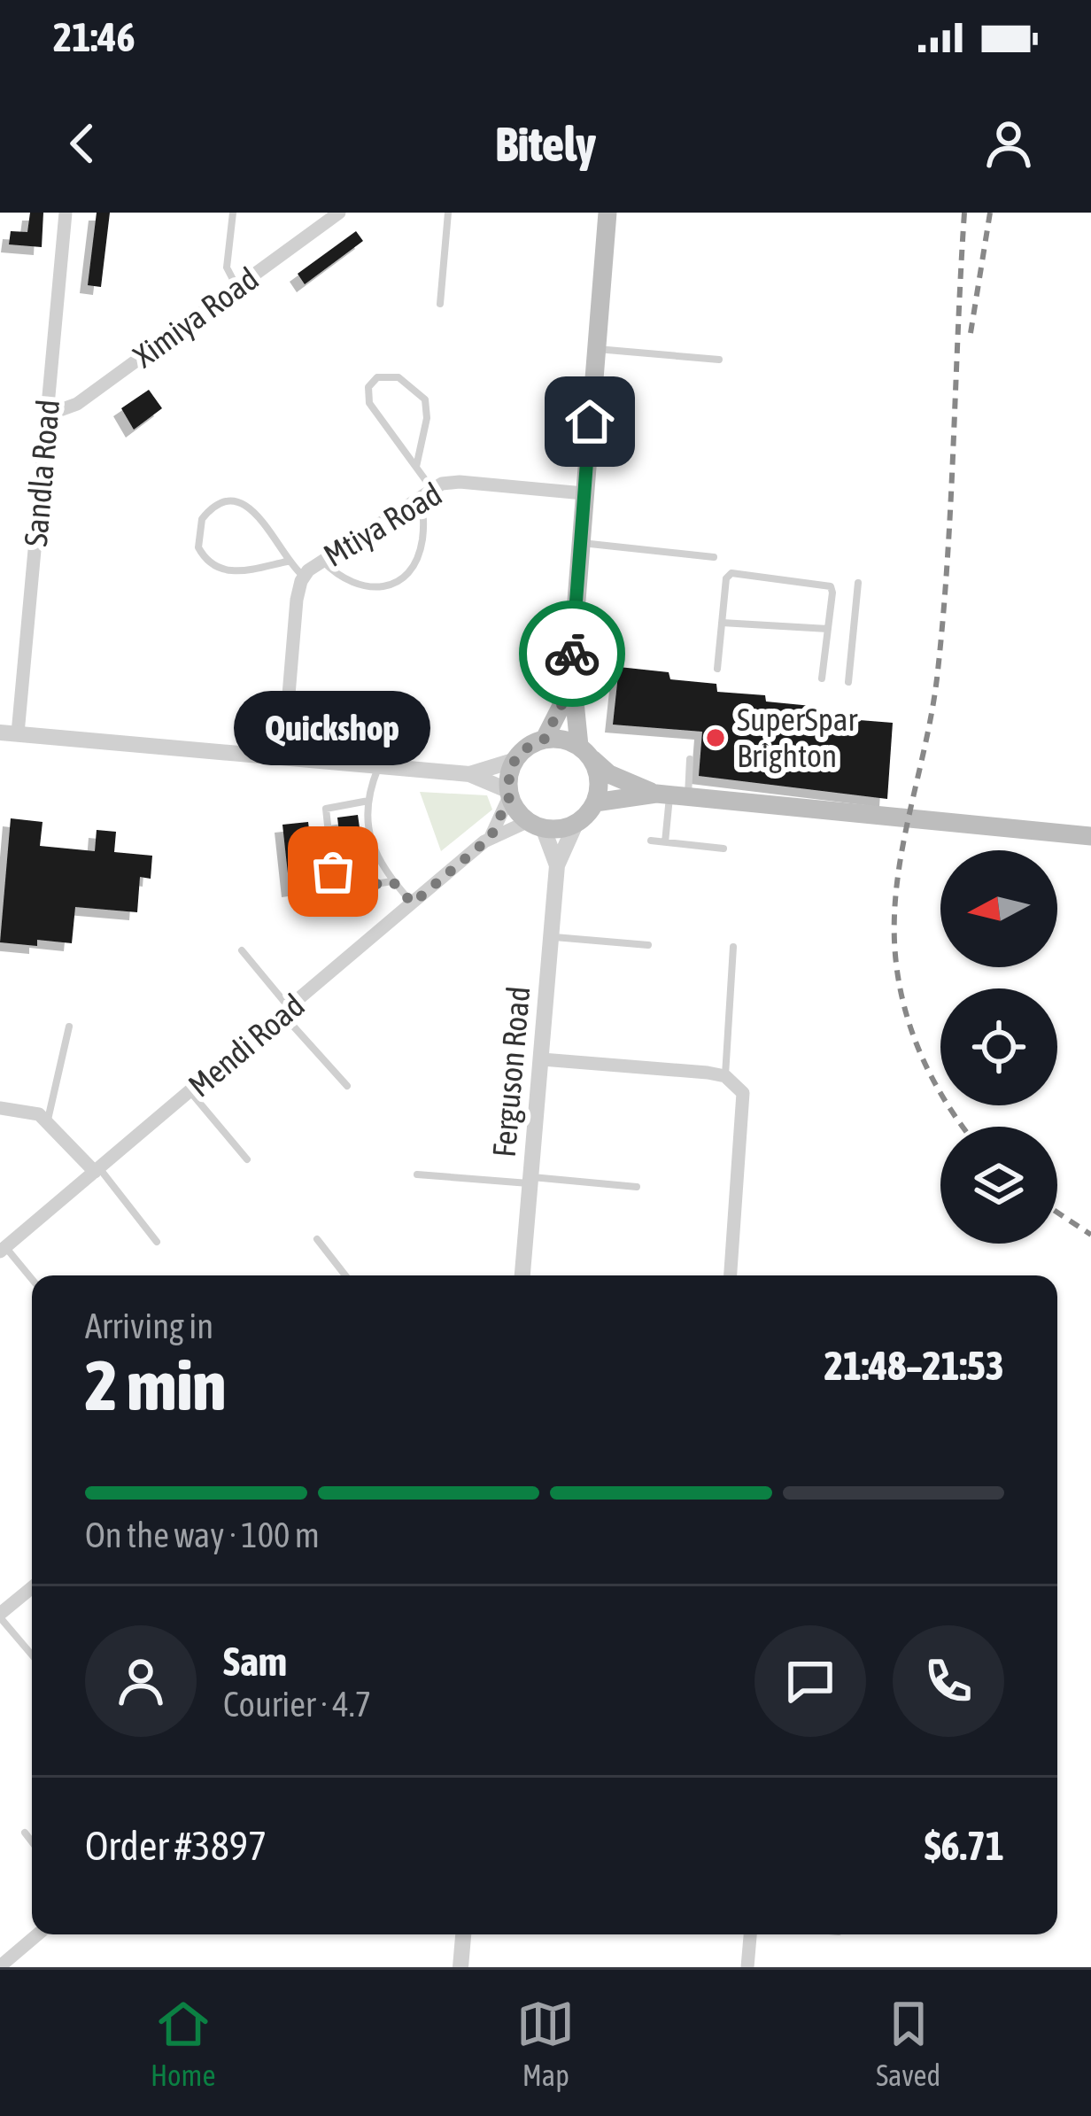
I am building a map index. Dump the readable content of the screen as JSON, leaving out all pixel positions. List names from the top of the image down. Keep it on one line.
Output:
{"streets":{"street":["Ximiya Road","Sandla Road","Mtiya Road","Mendi Road","Ferguson Road"]},"crossings":[["Ximiya Road","Sandla Road"],["Mendi Road","Ferguson Road"]],"places":["SuperSpar Brighton","Quickshop"],"north":"left","page":{"status":"21:46","header":"Bitely","bubble":"Quickshop","heading":["2 min","Arriving in","21:48–21:53"],"panel":["Sam","Courier · 4.7","Order #3897","$6.71"],"bar":"On the way · 100 m","tabs":["Home","Map","Saved"]}}
